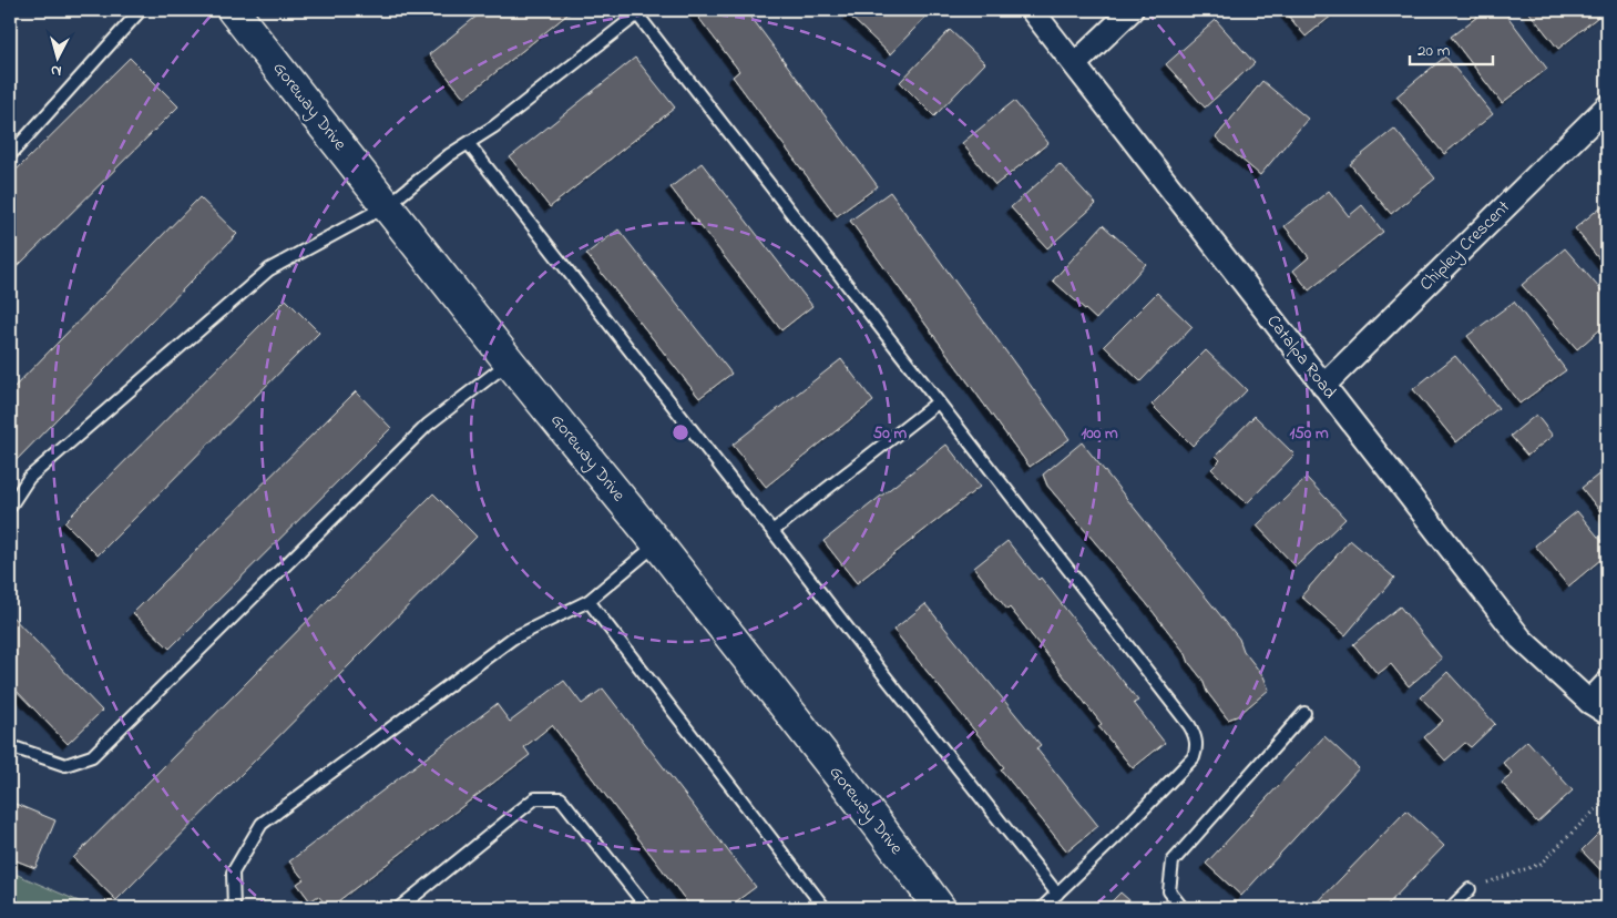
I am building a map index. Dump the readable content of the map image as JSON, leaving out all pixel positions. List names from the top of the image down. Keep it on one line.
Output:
{"streets":{"main road":["Goreway Drive"],"street":["Chipley Crescent","Catalpa Road"]},"crossings":[["Chipley Crescent","Catalpa Road"]],"scale_bar":"20 m","north":"bottom","rings":["50 m","100 m","150 m"]}
